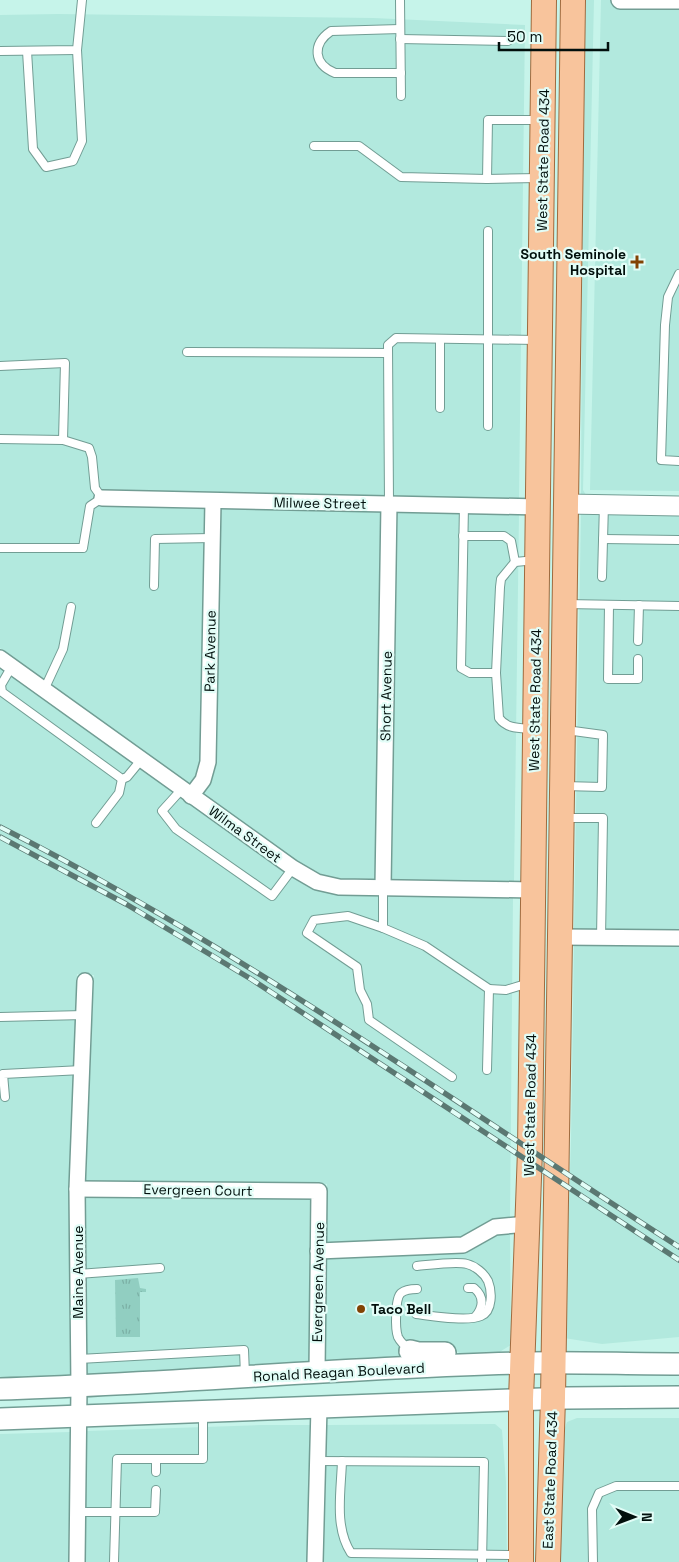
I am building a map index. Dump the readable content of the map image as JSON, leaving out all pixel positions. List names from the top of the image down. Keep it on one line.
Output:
{"streets":{"main road":["West State Road 434","Ronald Reagan Boulevard","East State Road 434"],"street":["Milwee Street","Park Avenue","Short Avenue","Wilma Street","Evergreen Court","Maine Avenue","Evergreen Avenue"]},"crossings":[["West State Road 434","Milwee Street"],["West State Road 434","Wilma Street"],["West State Road 434","Ronald Reagan Boulevard"],["West State Road 434","East State Road 434"],["Milwee Street","Park Avenue"],["Milwee Street","Short Avenue"],["Park Avenue","Wilma Street"],["Short Avenue","Wilma Street"],["Evergreen Court","Maine Avenue"],["Evergreen Court","Evergreen Avenue"],["Maine Avenue","Ronald Reagan Boulevard"],["Evergreen Avenue","Ronald Reagan Boulevard"]],"places":{"health":["South Seminole Hospital"],"other":["Taco Bell"]},"scale_bar":"50 m","north":"right"}
